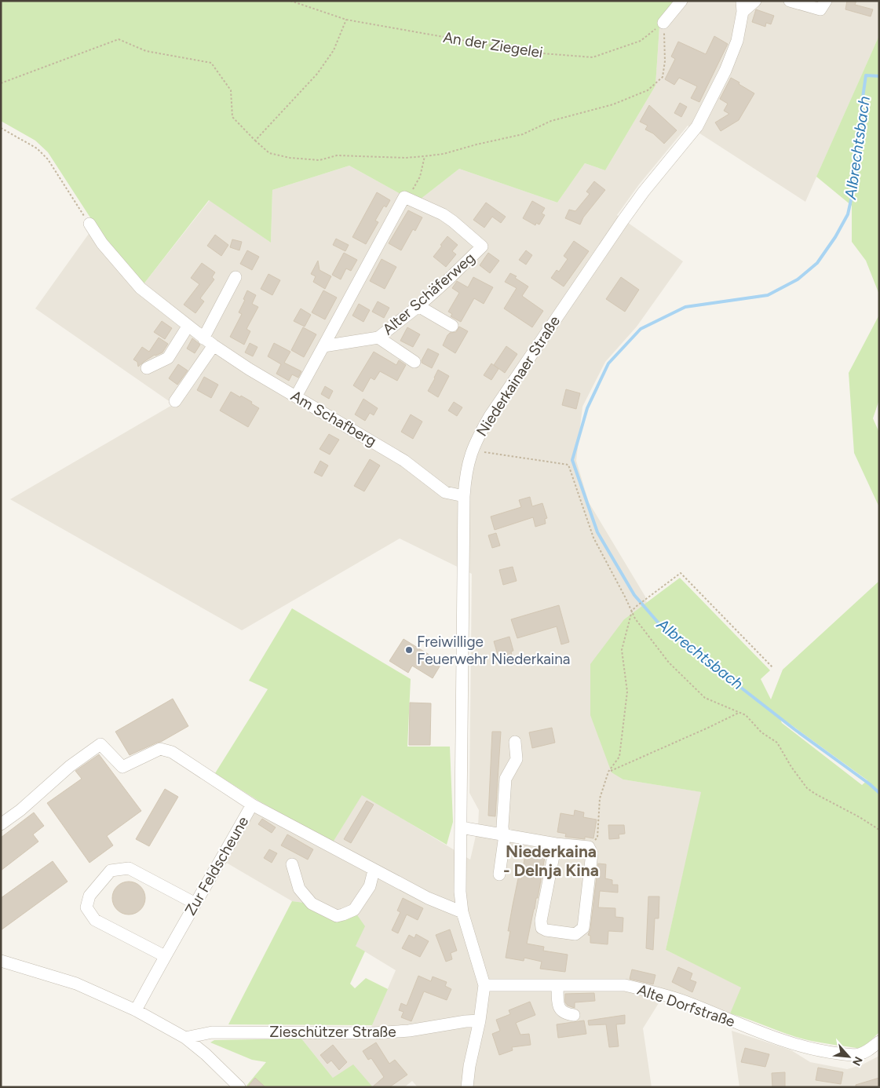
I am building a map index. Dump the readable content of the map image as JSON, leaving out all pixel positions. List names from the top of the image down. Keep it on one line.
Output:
{"streets":{"street":["Alter Schäferweg","Niederkainaer Straße","Am Schafberg","Zur Feldscheune","Alte Dorfstraße","Zieschützer Straße"],"path":["An der Ziegelei"]},"crossings":[["Niederkainaer Straße","Am Schafberg"],["Niederkainaer Straße","Zur Feldscheune"],["Niederkainaer Straße","Alte Dorfstraße"],["Niederkainaer Straße","Zieschützer Straße"]],"districts":["Niederkaina - Delnja Kina"],"water":["Albrechtsbach"],"places":["Freiwillige Feuerwehr Niederkaina"],"north":"bottom right"}
